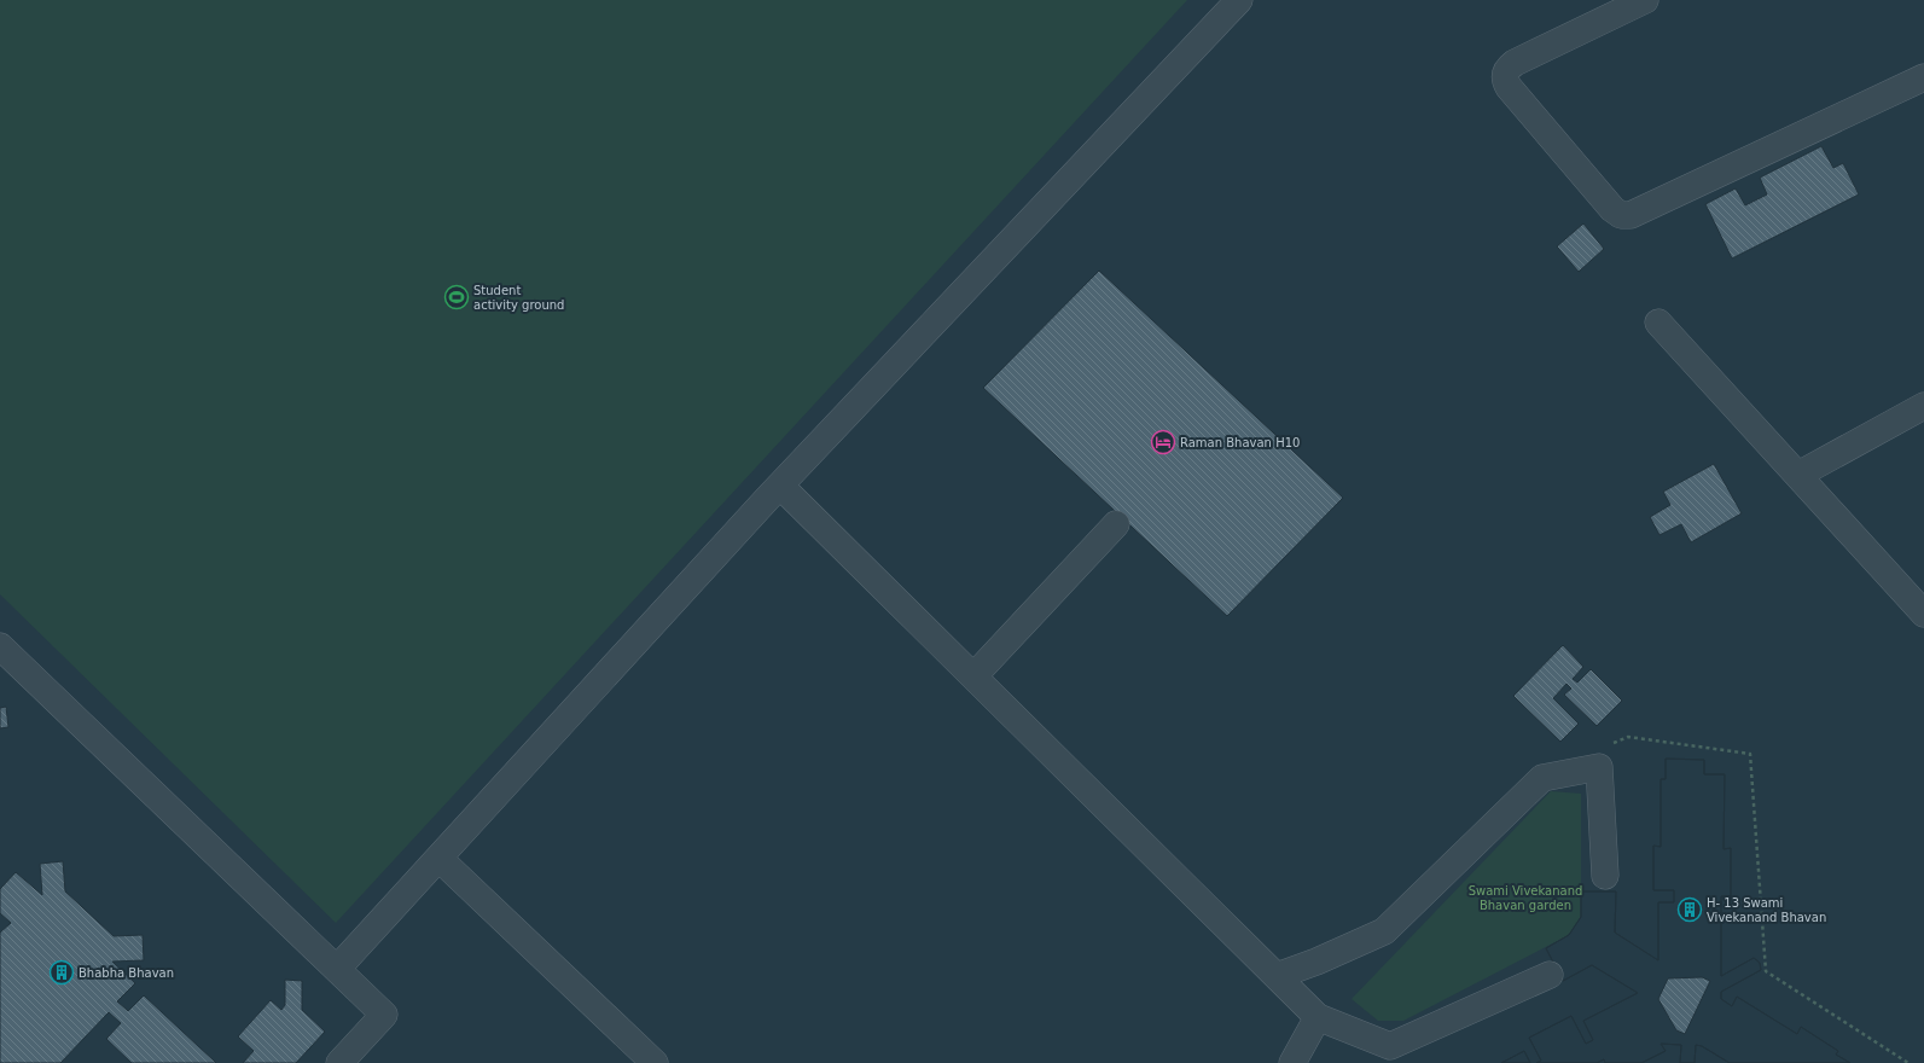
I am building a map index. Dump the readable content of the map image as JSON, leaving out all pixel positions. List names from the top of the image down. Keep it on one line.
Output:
{"parks":["Swami Vivekanand Bhavan garden"],"places":{"sports":["Student activity ground"],"hotel":["Raman Bhavan H10"],"building":["H- 13 Swami Vivekanand Bhavan","Bhabha Bhavan"]}}
